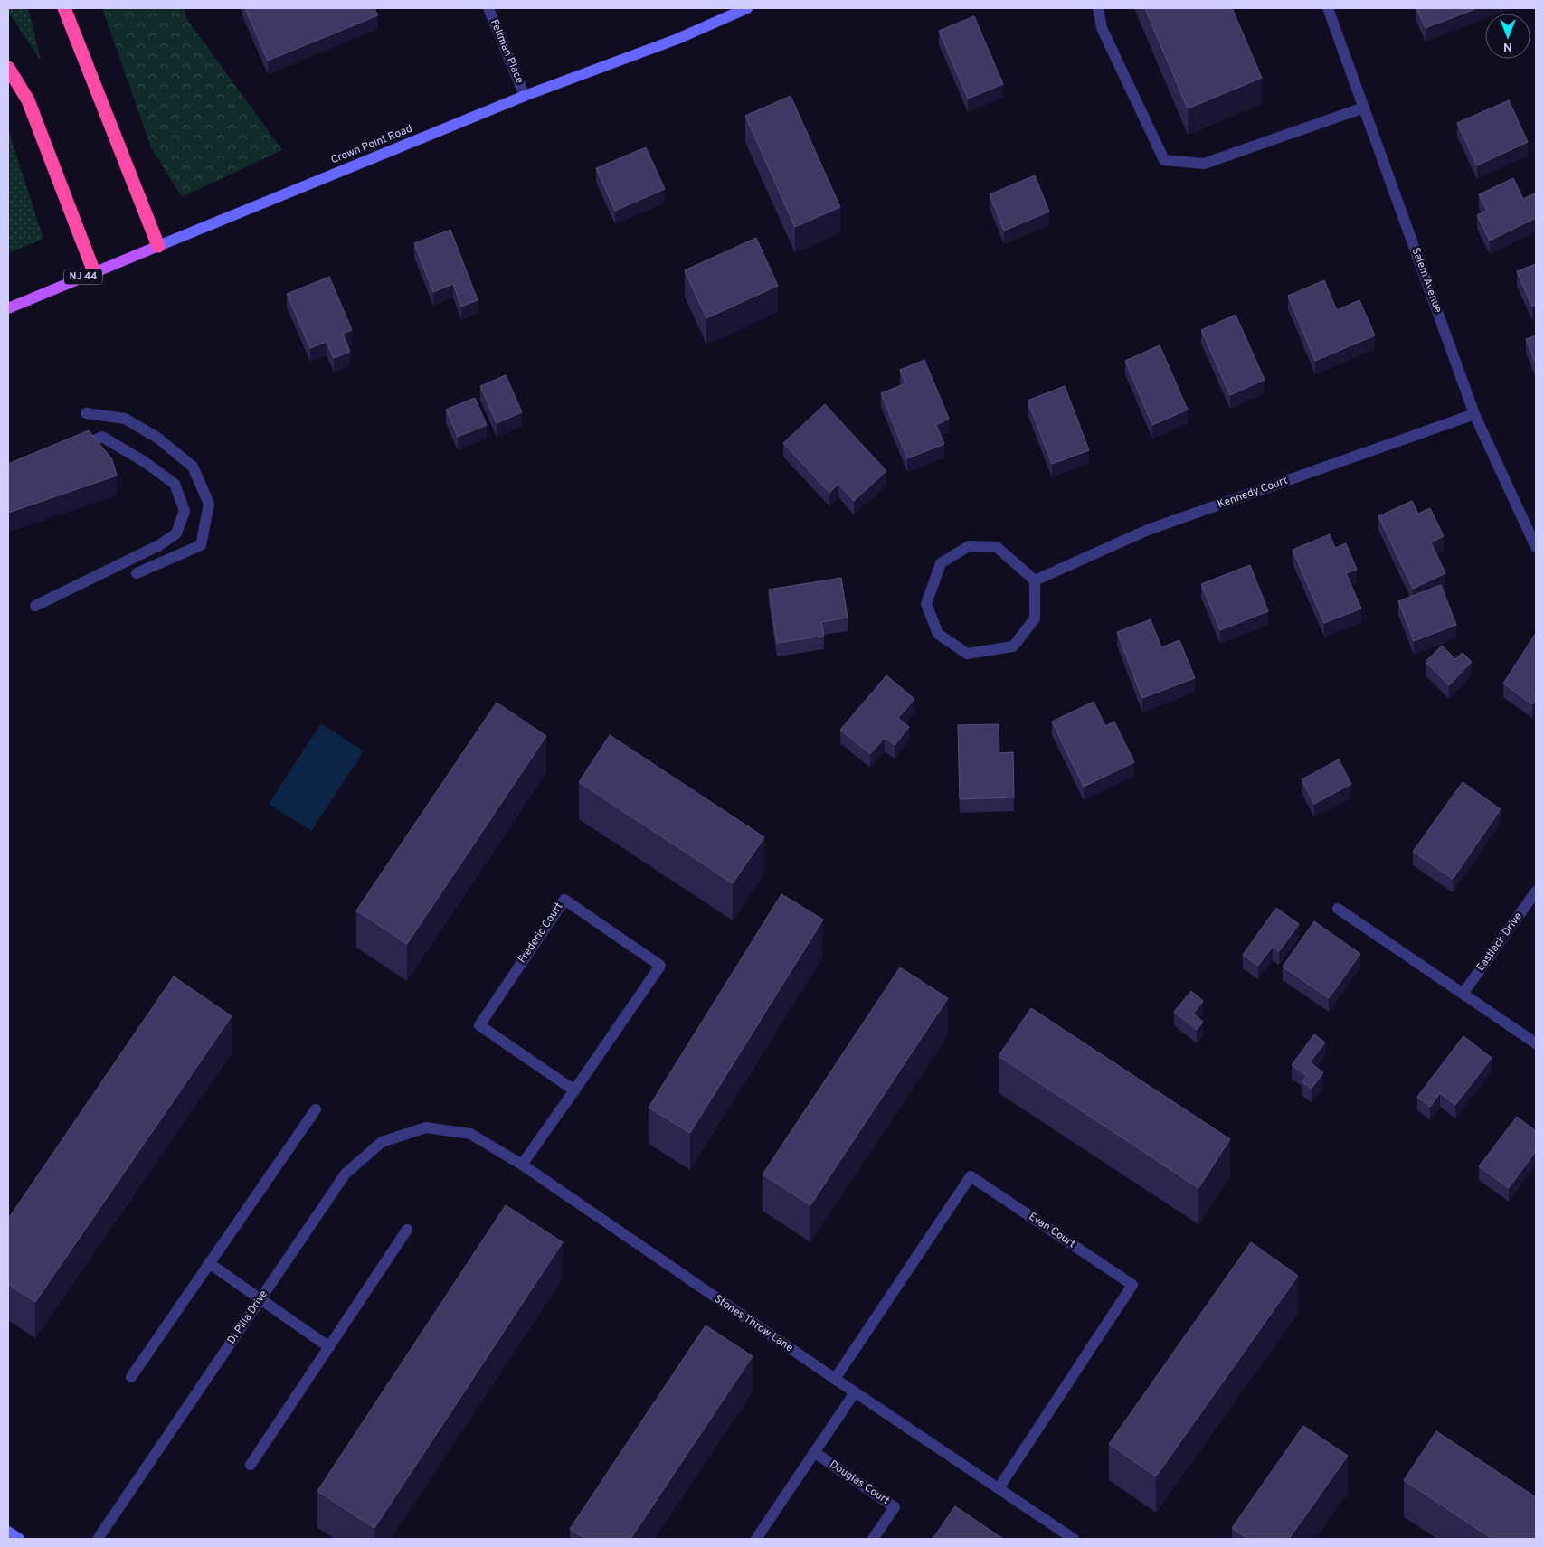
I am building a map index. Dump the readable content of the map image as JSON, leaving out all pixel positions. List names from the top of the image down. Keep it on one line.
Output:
{"streets":{"main road":["Crown Point Road","NJ 44"],"street":["Feltman Place","Salem Avenue","Kennedy Court","Frederic Court","Eastlack Drive","Evan Court","Di Pilla Drive","Stones Throw Lane","Douglas Court"]},"crossings":[["Feltman Place","Crown Point Road"],["Salem Avenue","Kennedy Court"],["Frederic Court","Stones Throw Lane"],["Evan Court","Stones Throw Lane"],["Di Pilla Drive","Stones Throw Lane"]],"north":"bottom"}
